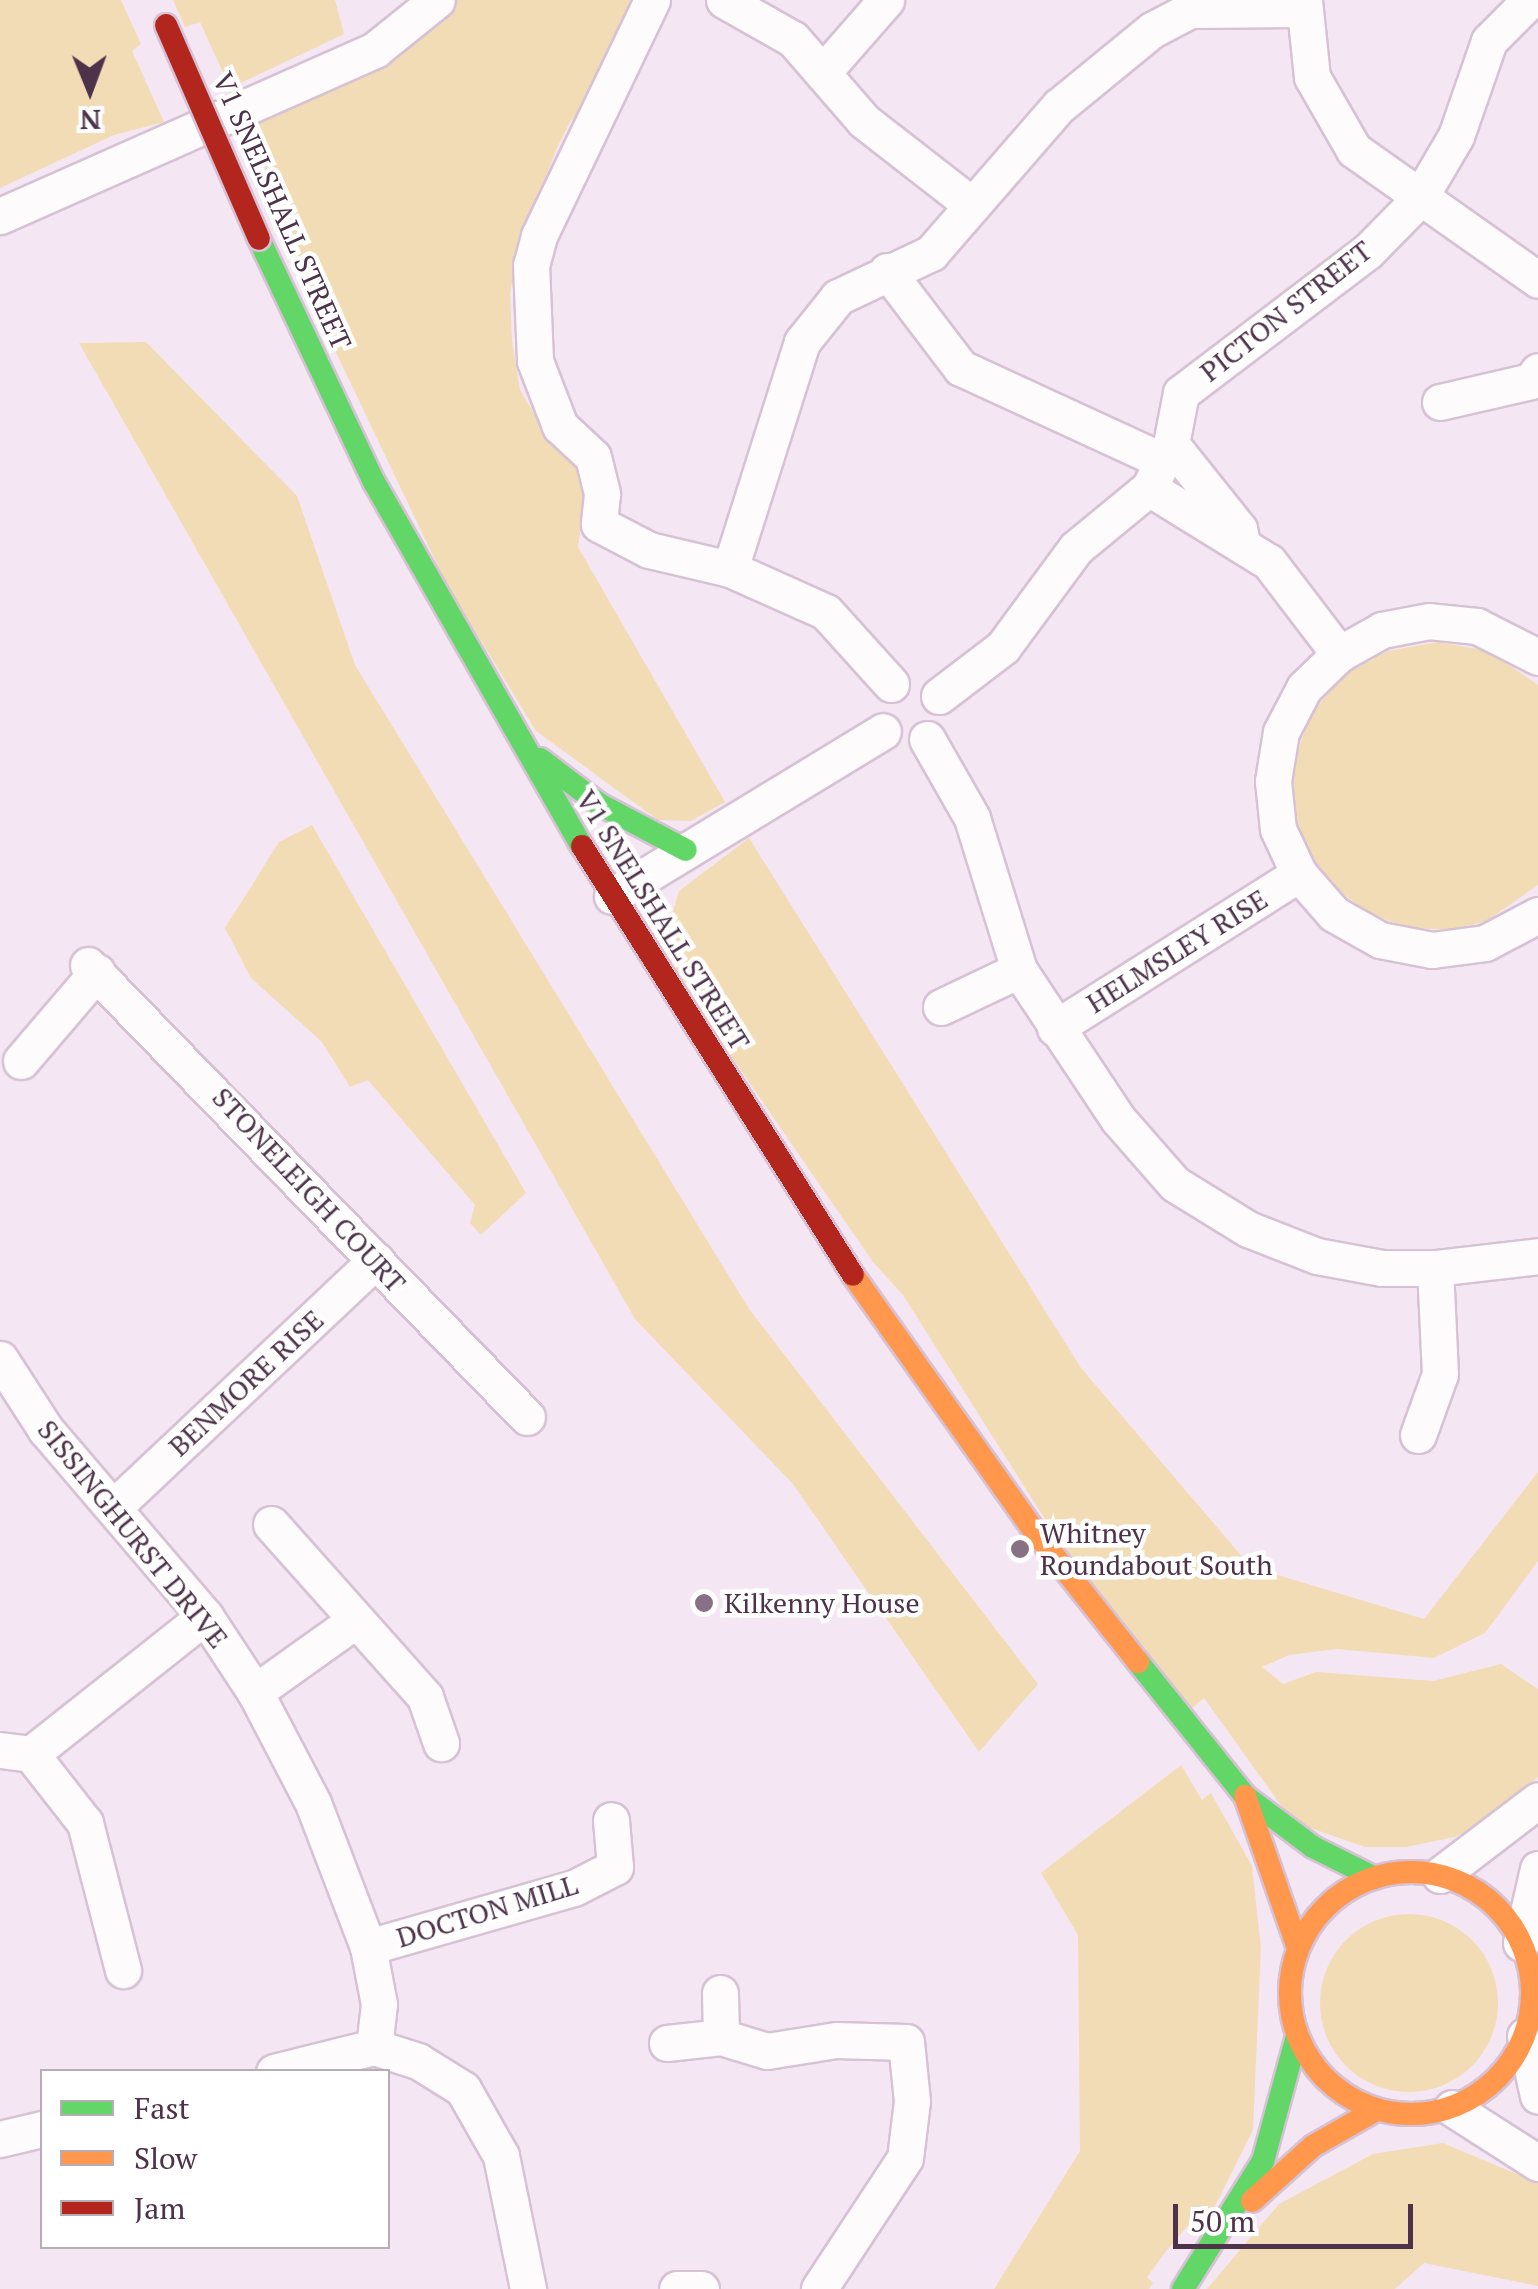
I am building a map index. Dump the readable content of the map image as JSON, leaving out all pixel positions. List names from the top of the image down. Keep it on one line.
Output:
{"streets":{"street":["V1 SNELSHALL STREET","PICTON STREET","HELMSLEY RISE","STONELEIGH COURT","BENMORE RISE","SISSINGHURST DRIVE","DOCTON MILL"]},"crossings":[["STONELEIGH COURT","BENMORE RISE"],["BENMORE RISE","SISSINGHURST DRIVE"],["SISSINGHURST DRIVE","DOCTON MILL"]],"places":["Whitney Roundabout South","Kilkenny House"],"legend":["Fast","Slow","Jam"],"scale_bar":"50 m","north":"bottom"}
